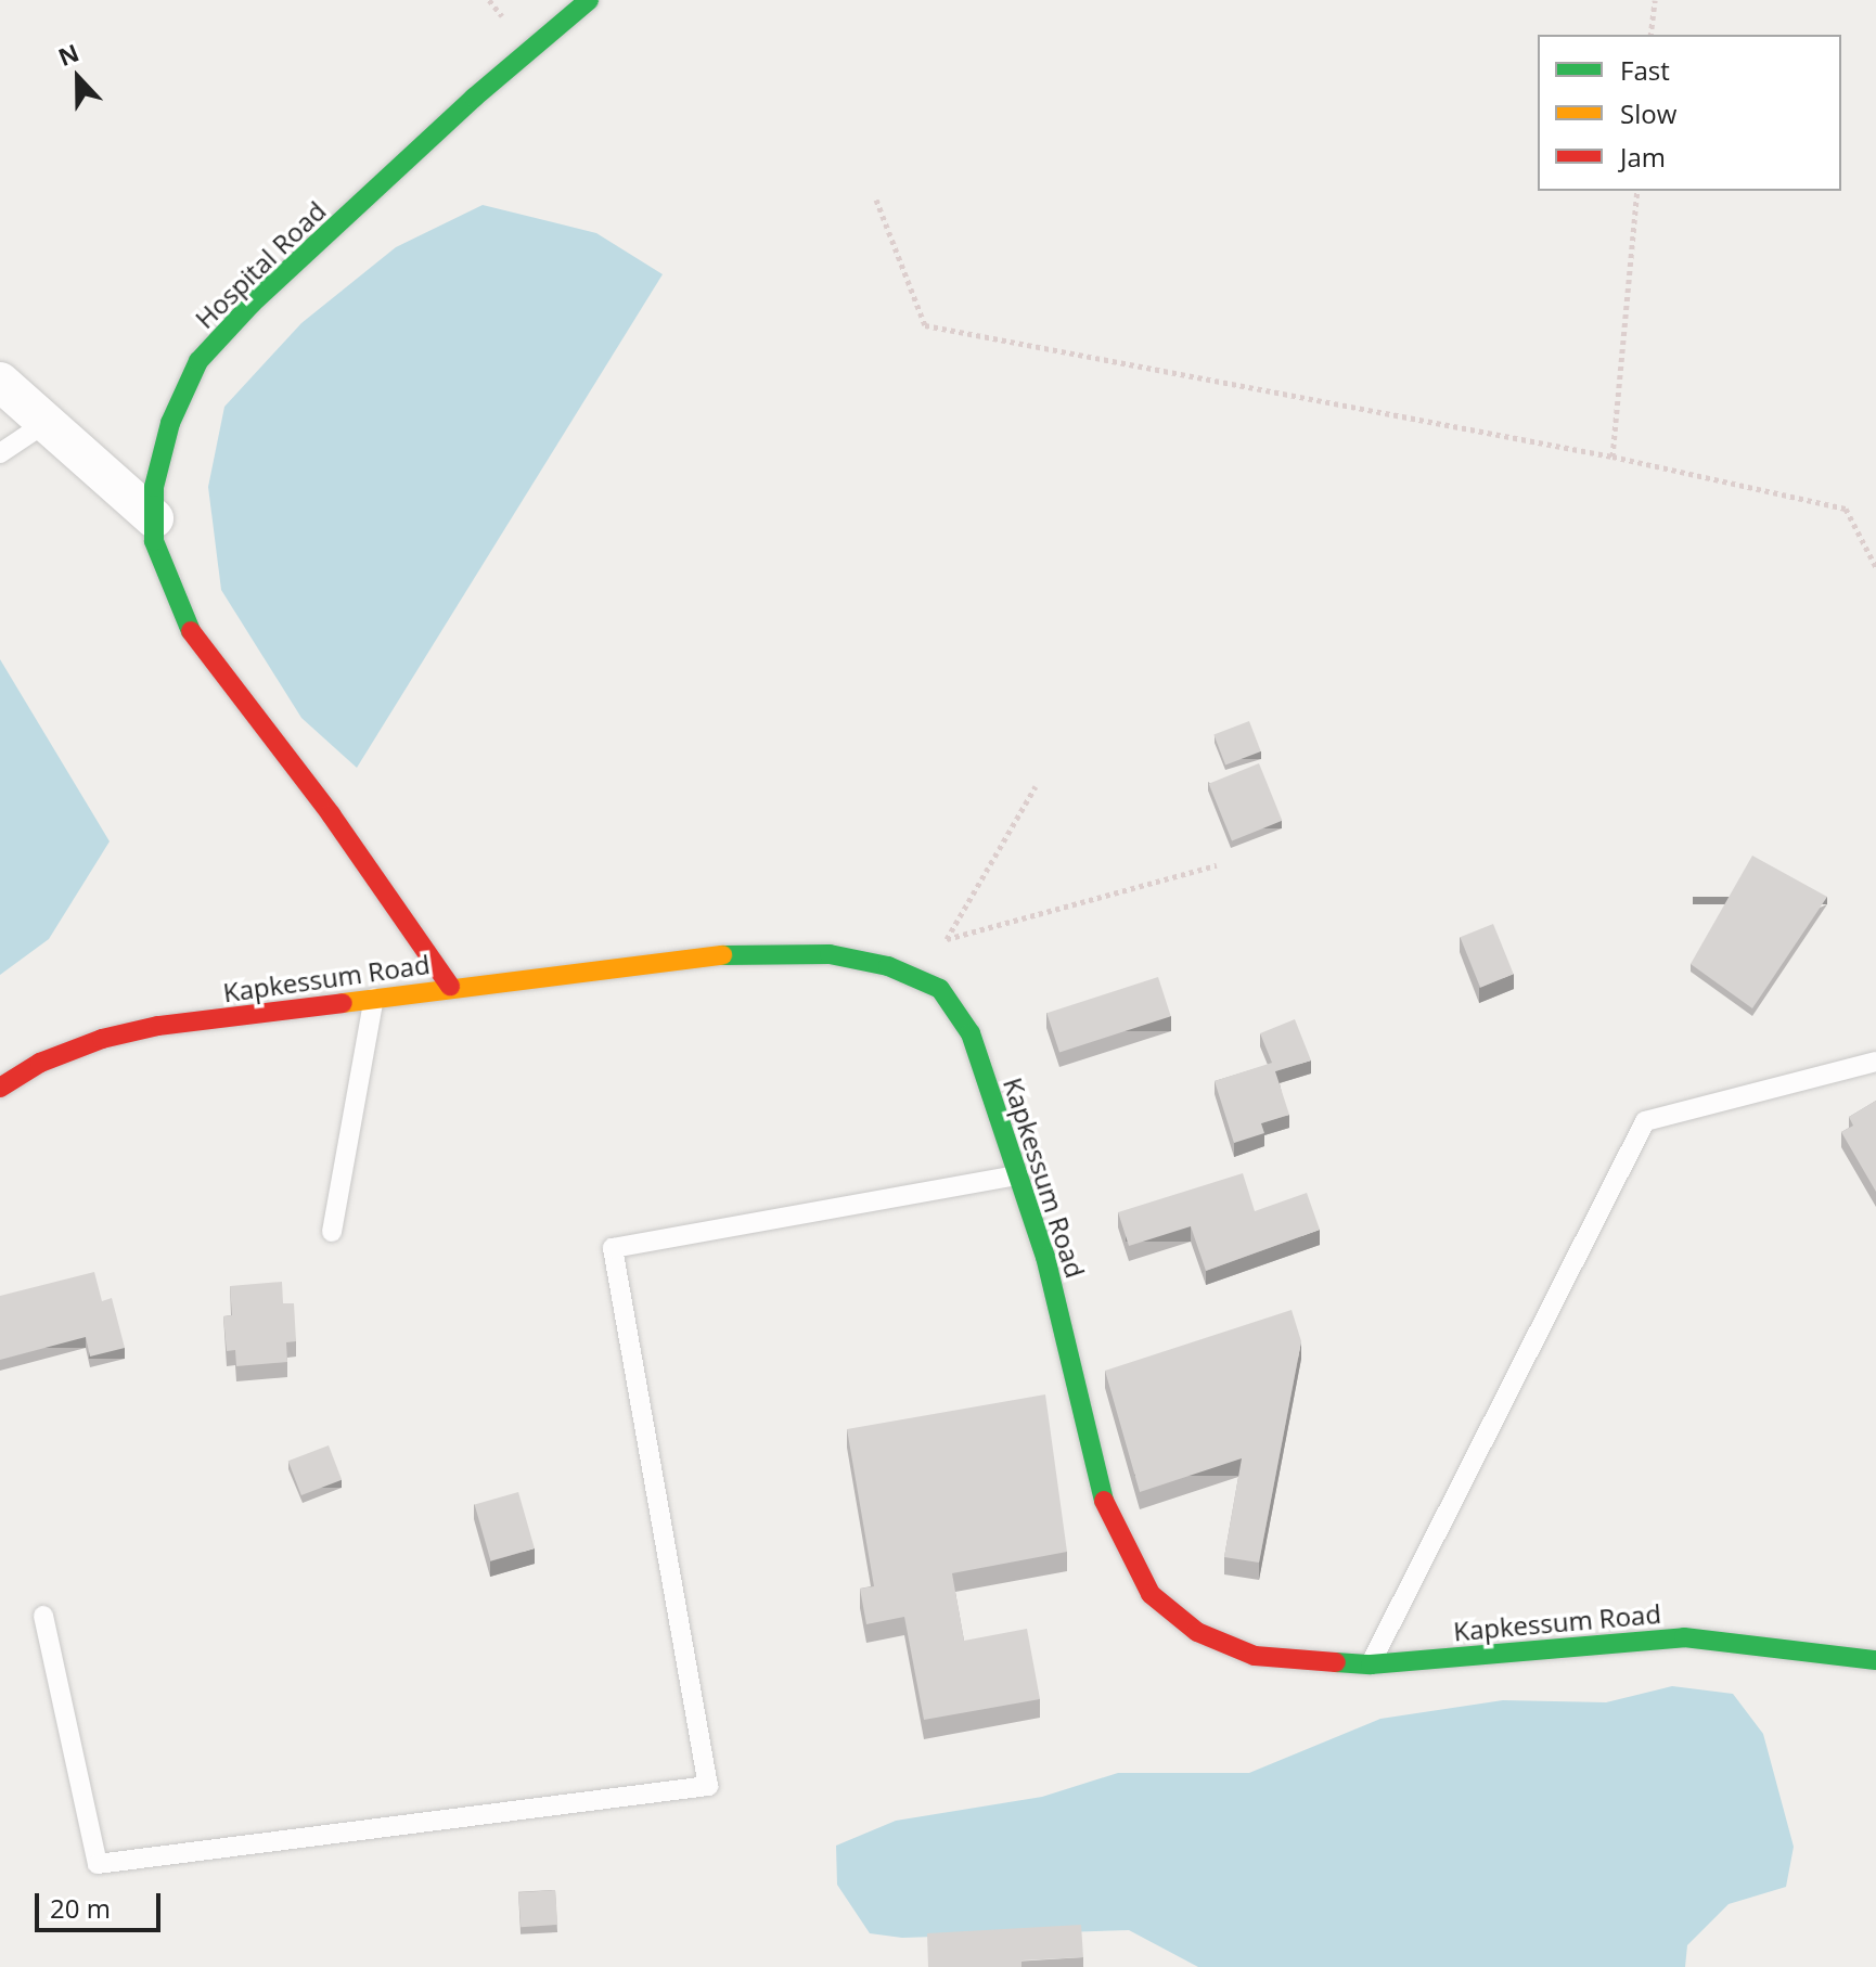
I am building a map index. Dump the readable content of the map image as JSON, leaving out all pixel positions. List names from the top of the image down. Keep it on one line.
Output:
{"streets":{"street":["Hospital Road","Kapkessum Road"]},"crossings":[["Hospital Road","Kapkessum Road"]],"legend":["Fast","Slow","Jam"],"scale_bar":"20 m","north":"top"}
